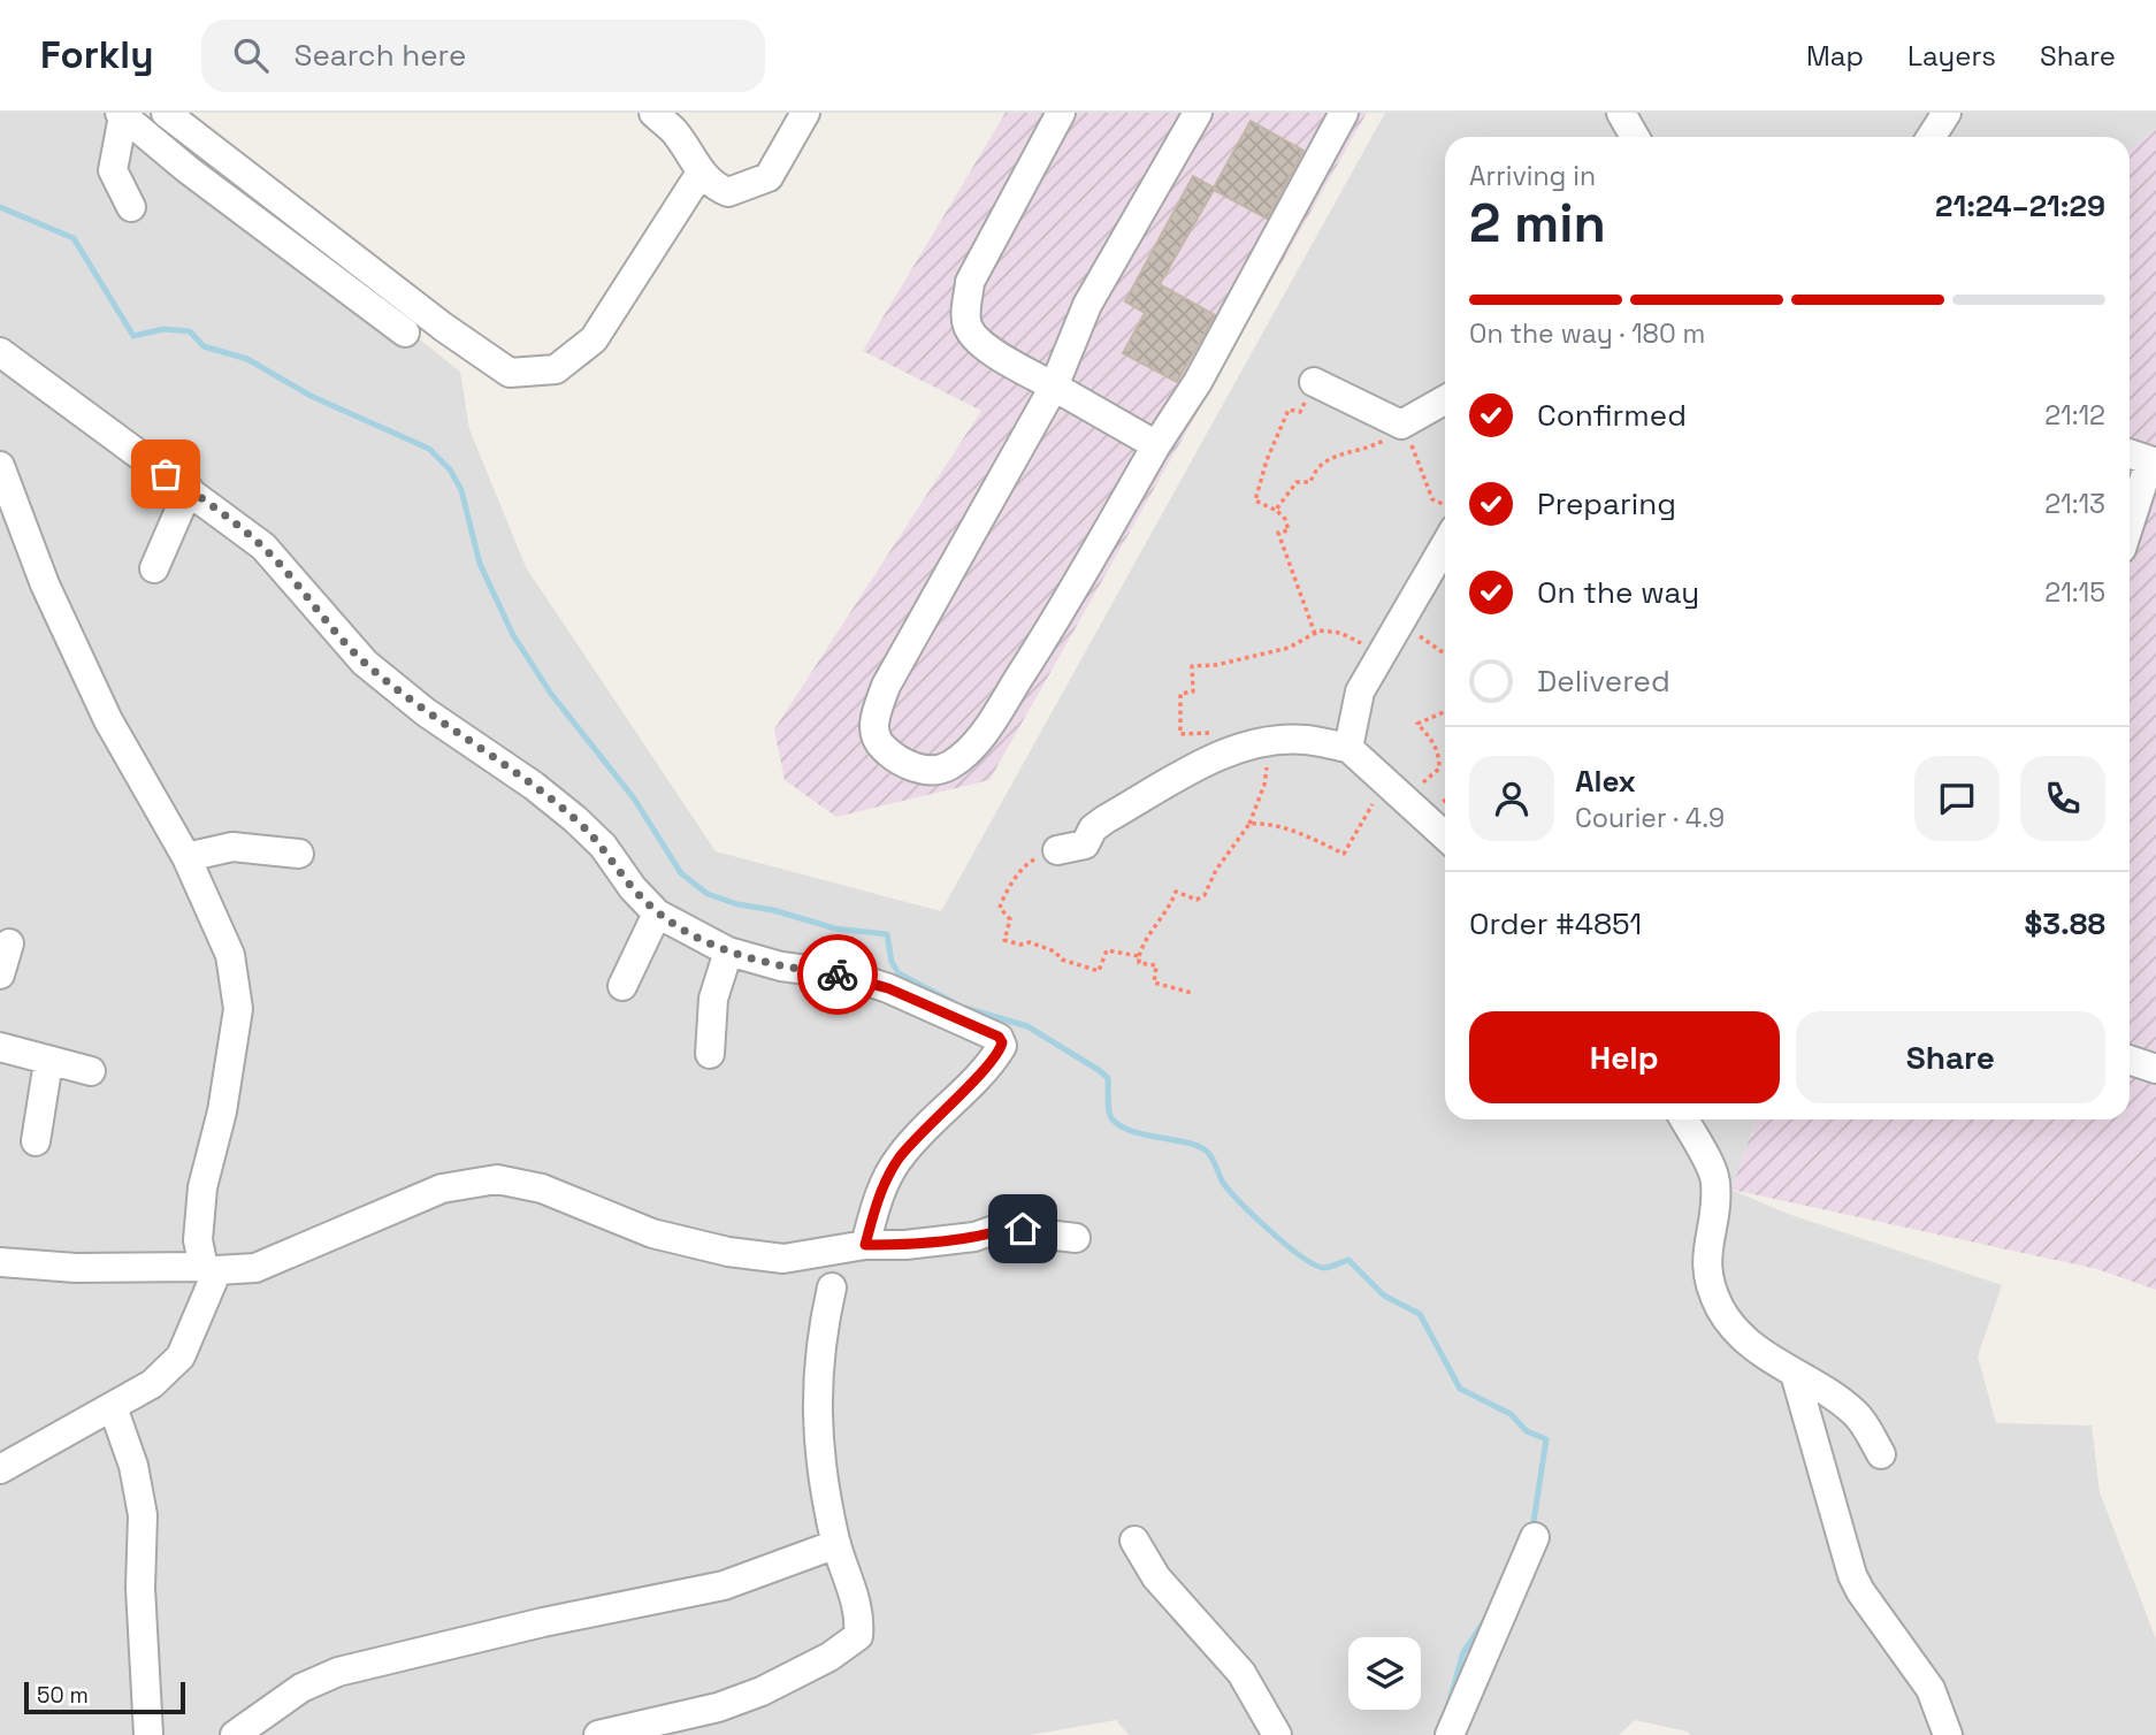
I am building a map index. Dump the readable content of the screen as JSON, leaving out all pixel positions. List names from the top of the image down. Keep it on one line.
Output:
{"scale_bar":"50 m","page":{"header":"Forkly","search":"Search here","nav":["Map","Layers","Share"],"heading":["2 min","Arriving in","21:24–21:29"],"panel":["Alex","Courier · 4.9","Order #4851","$3.88"],"bar":"On the way · 180 m","list":[["Confirmed","21:12"],["Preparing","21:13"],["On the way","21:15"],"Delivered"],"buttons":["Help","Share"],"scale":"50 m"}}
